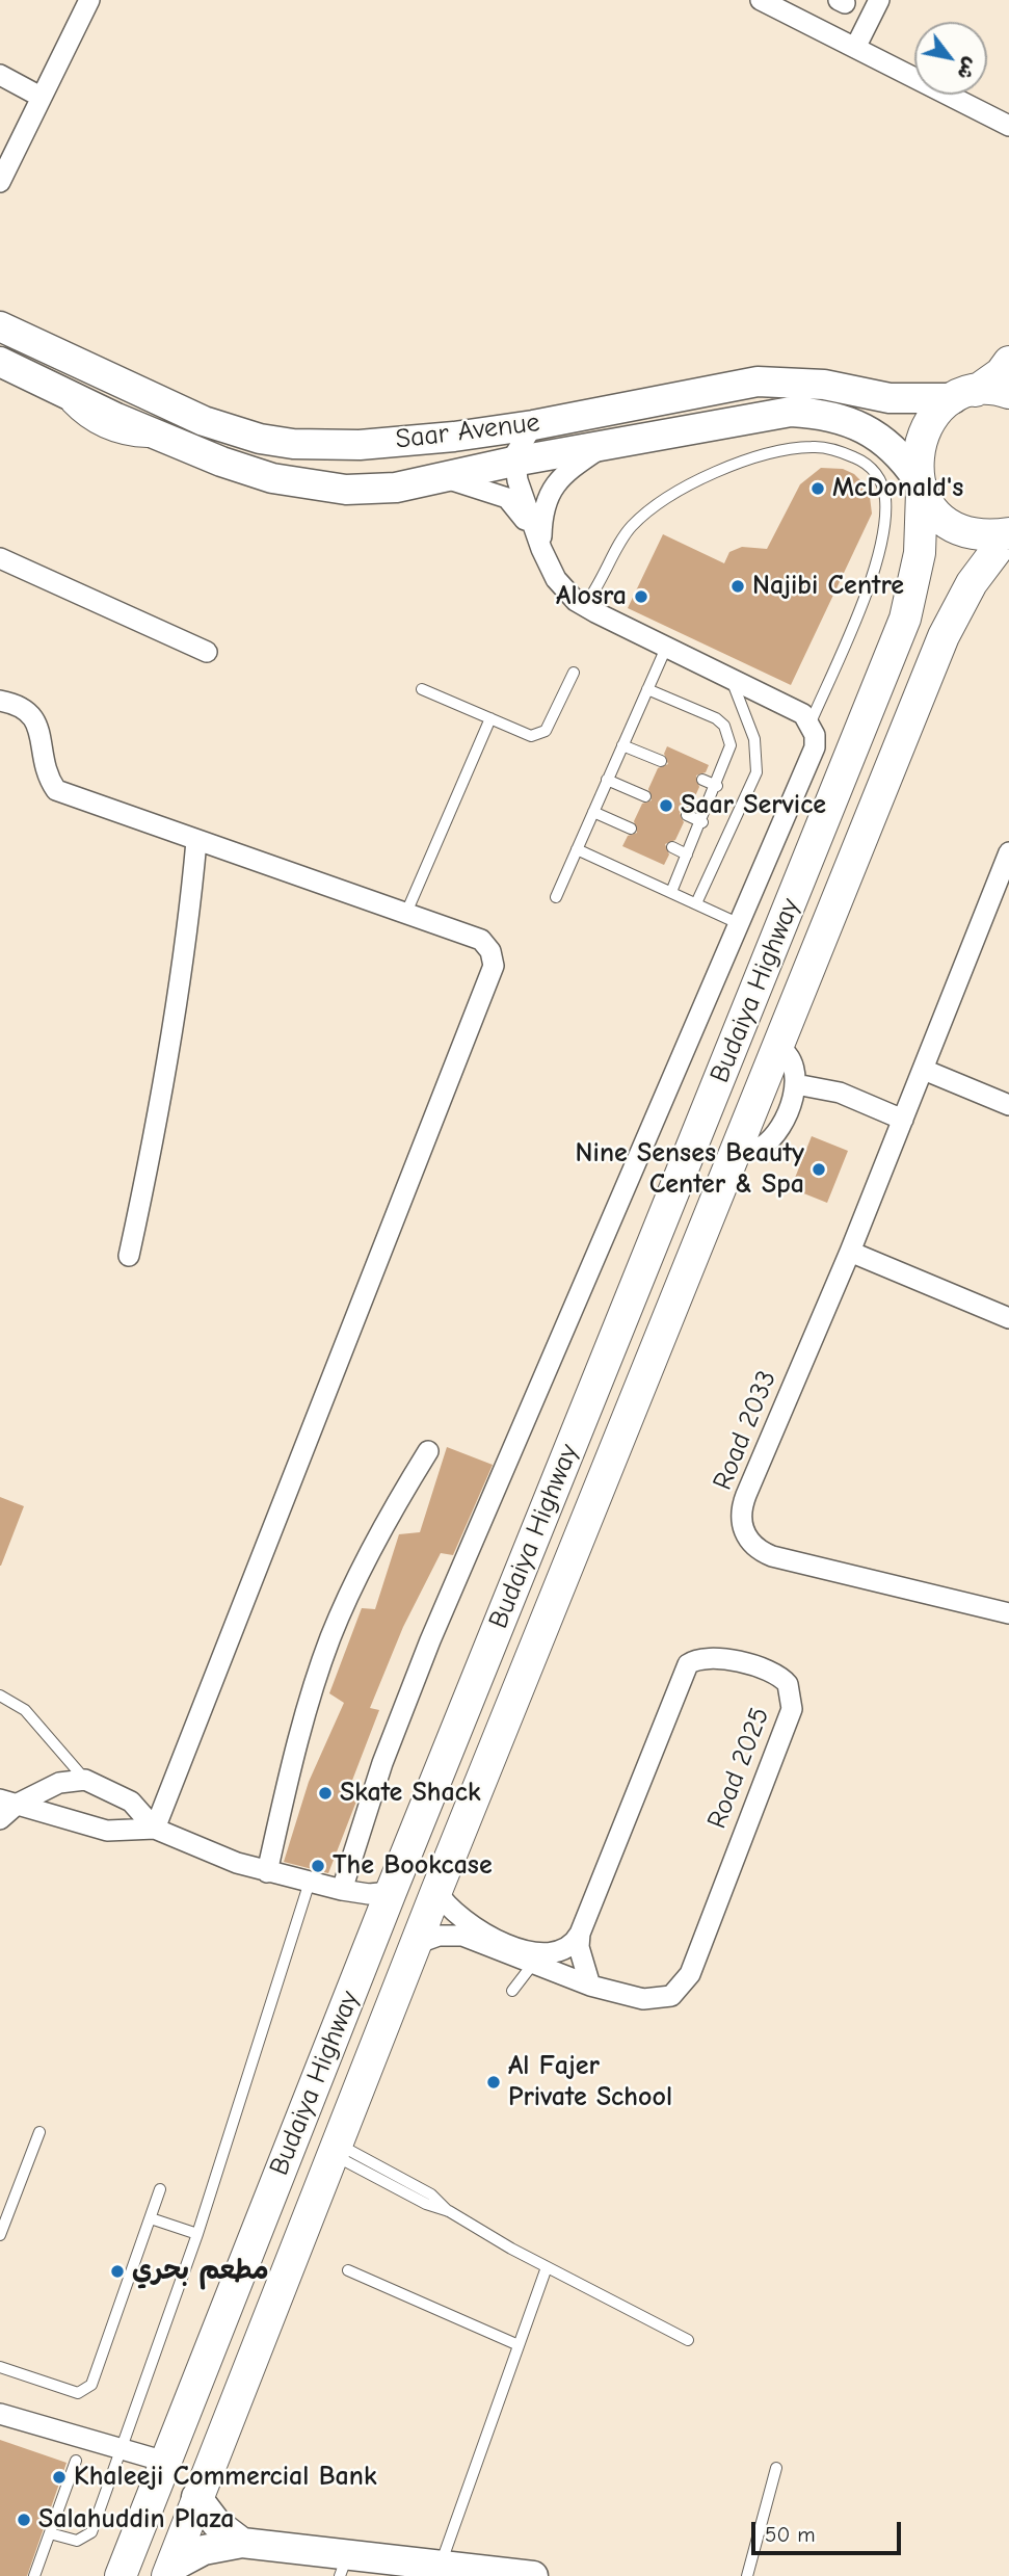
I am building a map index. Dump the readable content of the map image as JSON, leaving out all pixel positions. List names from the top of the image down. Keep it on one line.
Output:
{"streets":{"main road":["Budaiya Highway"],"street":["Saar Avenue","Road 2033","Road 2025"]},"crossings":[["Saar Avenue","Budaiya Highway"],["Budaiya Highway","Road 2025"]],"places":["McDonald's","Najibi Centre","Alosra","Saar Service","Nine Senses Beauty Center & Spa","Skate Shack","The Bookcase","Al Fajer Private School","مطعم بحري","Khaleeji Commercial Bank","Salahuddin Plaza"],"scale_bar":"50 m","north":"bottom right"}
